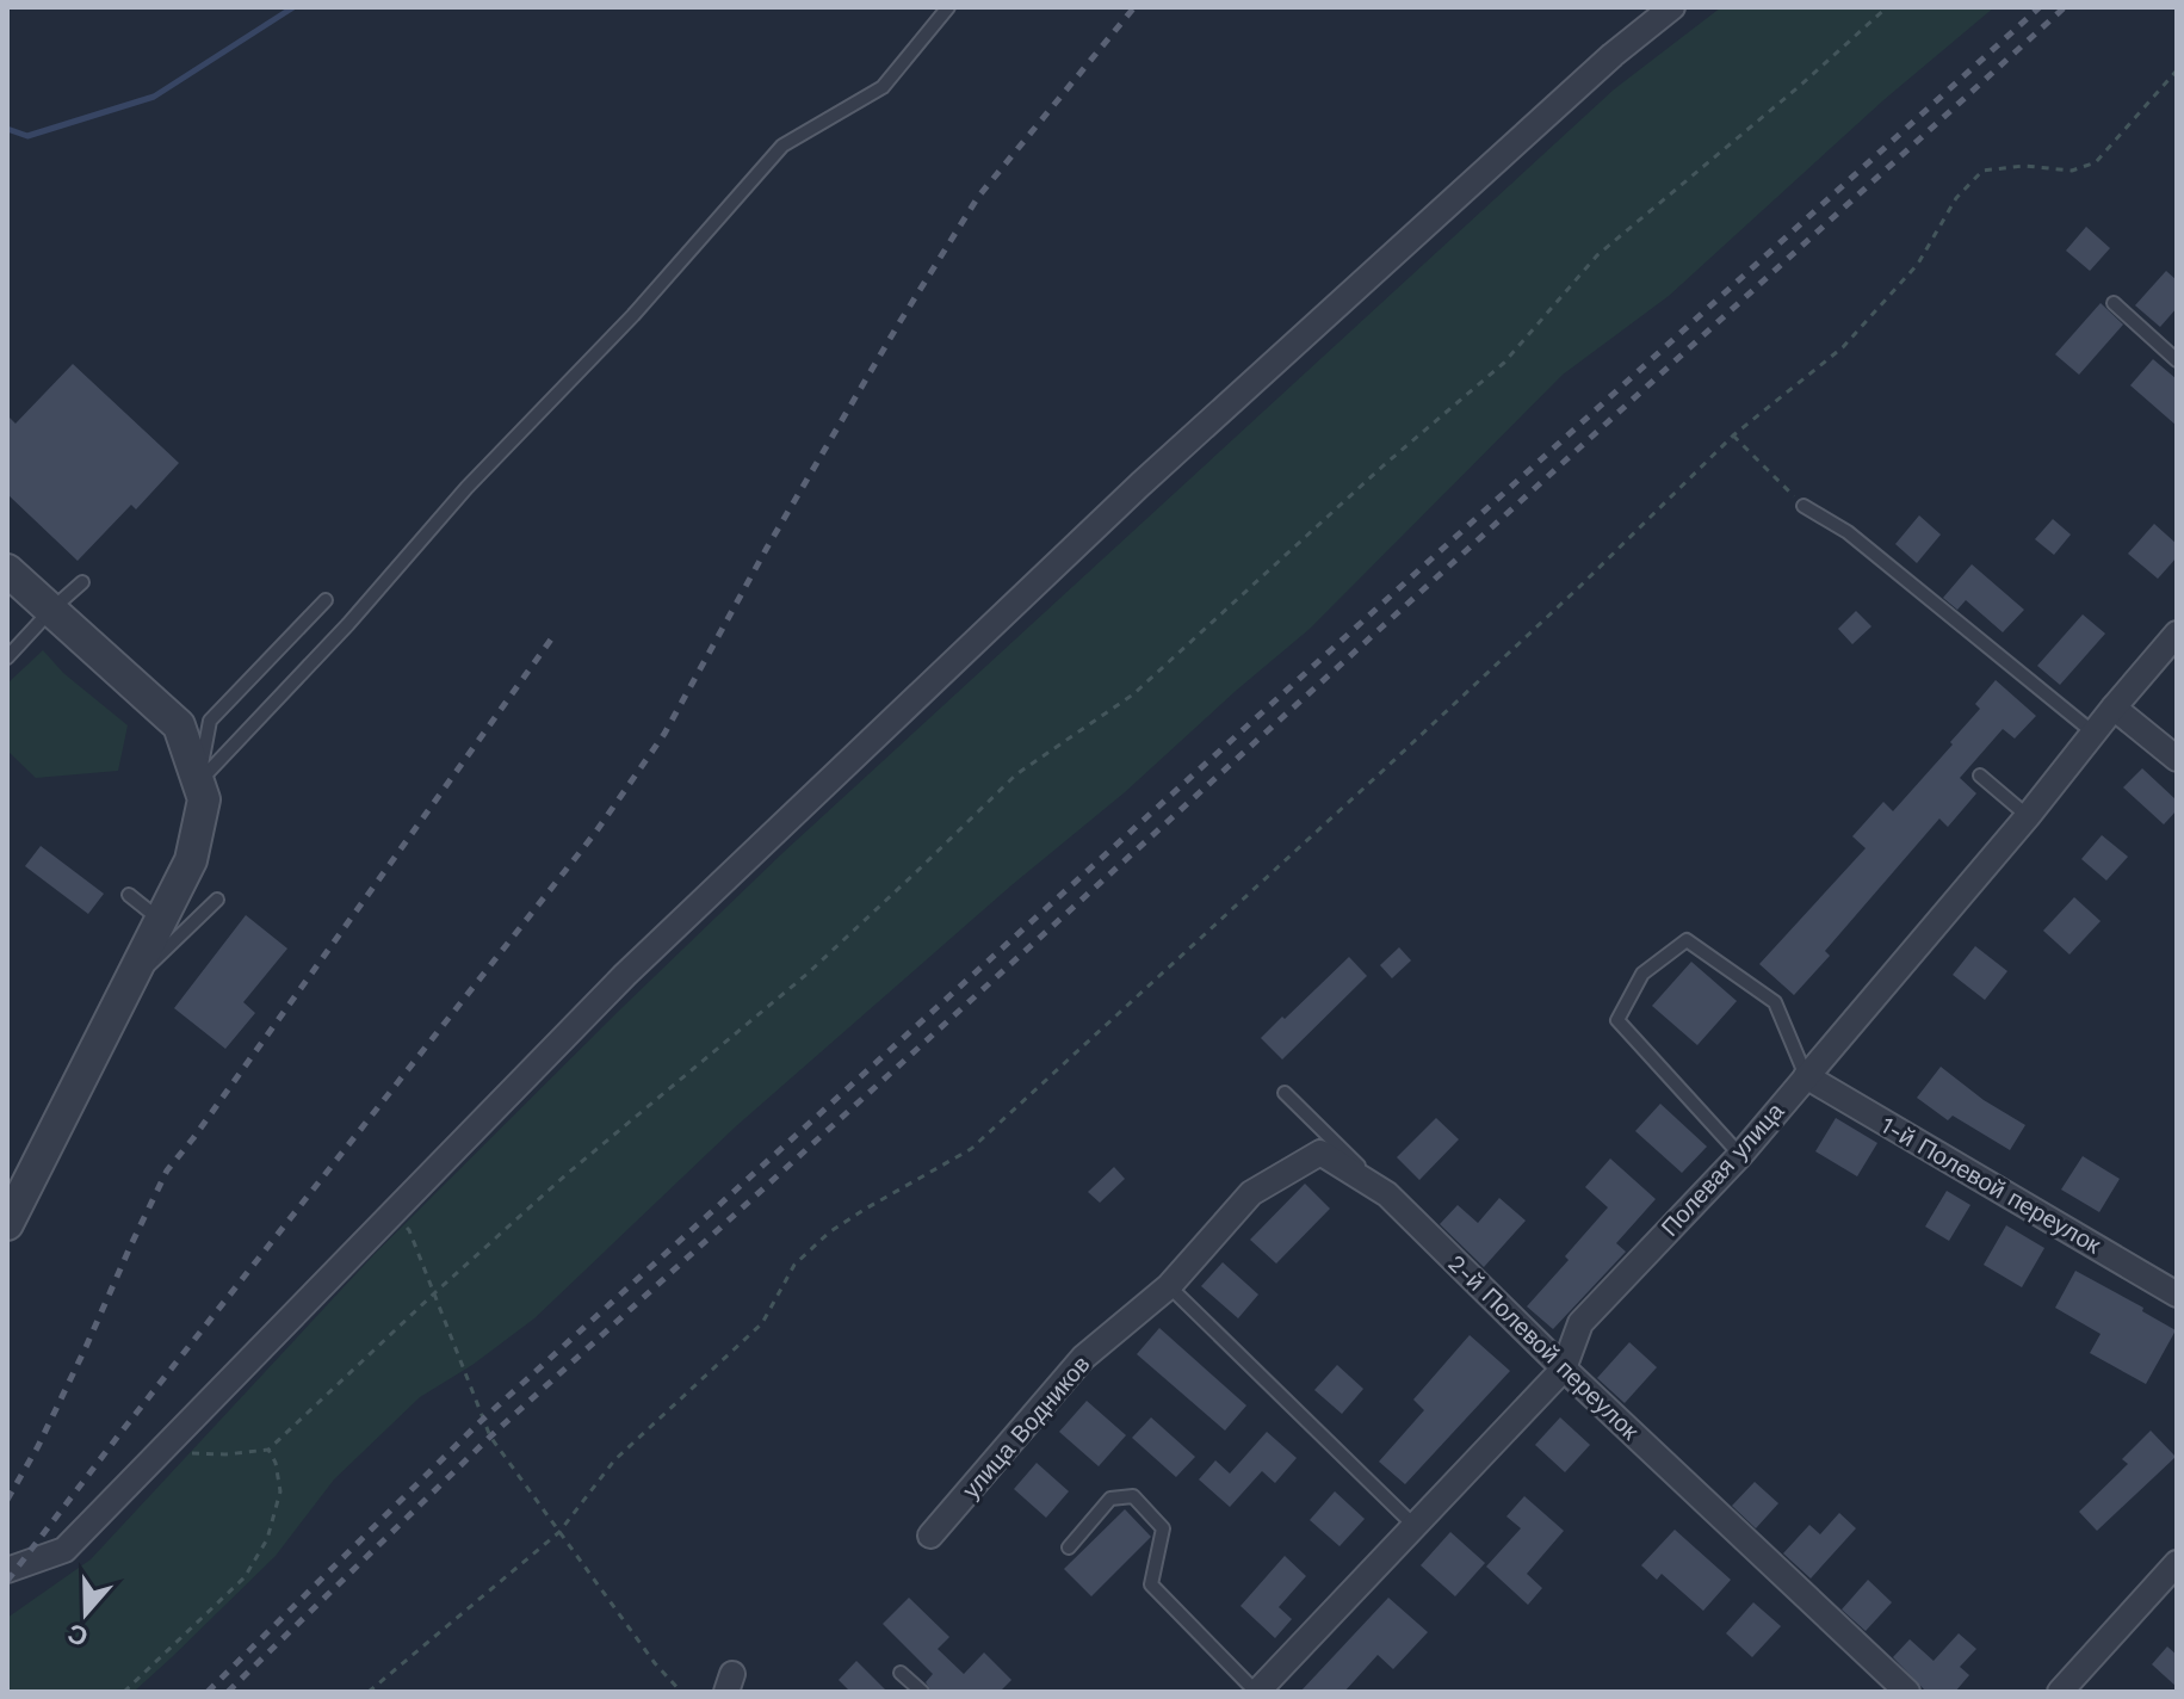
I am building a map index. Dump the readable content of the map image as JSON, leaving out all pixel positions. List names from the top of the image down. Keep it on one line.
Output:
{"streets":{"street":["Полевая улица","1-й Полевой переулок","2-й Полевой переулок","улица Водников"]},"crossings":[["Полевая улица","1-й Полевой переулок"],["Полевая улица","2-й Полевой переулок"],["2-й Полевой переулок","улица Водников"]],"north":"bottom"}
